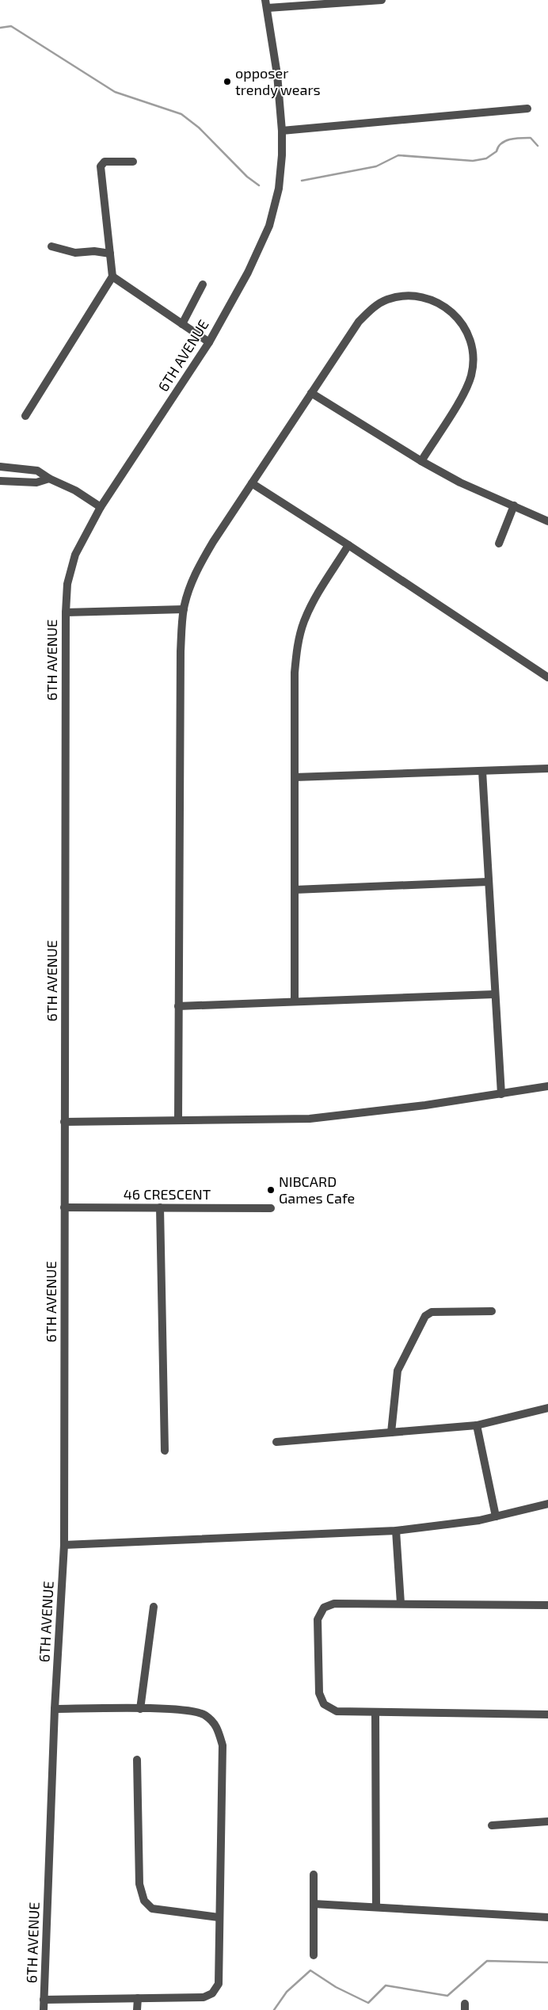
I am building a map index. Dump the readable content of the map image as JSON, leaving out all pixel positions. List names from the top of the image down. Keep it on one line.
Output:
{"streets":{"street":["6TH AVENUE","46 CRESCENT"]},"crossings":[["6TH AVENUE","46 CRESCENT"]],"places":["opposer trendy wears","NIBCARD Games Cafe"]}
